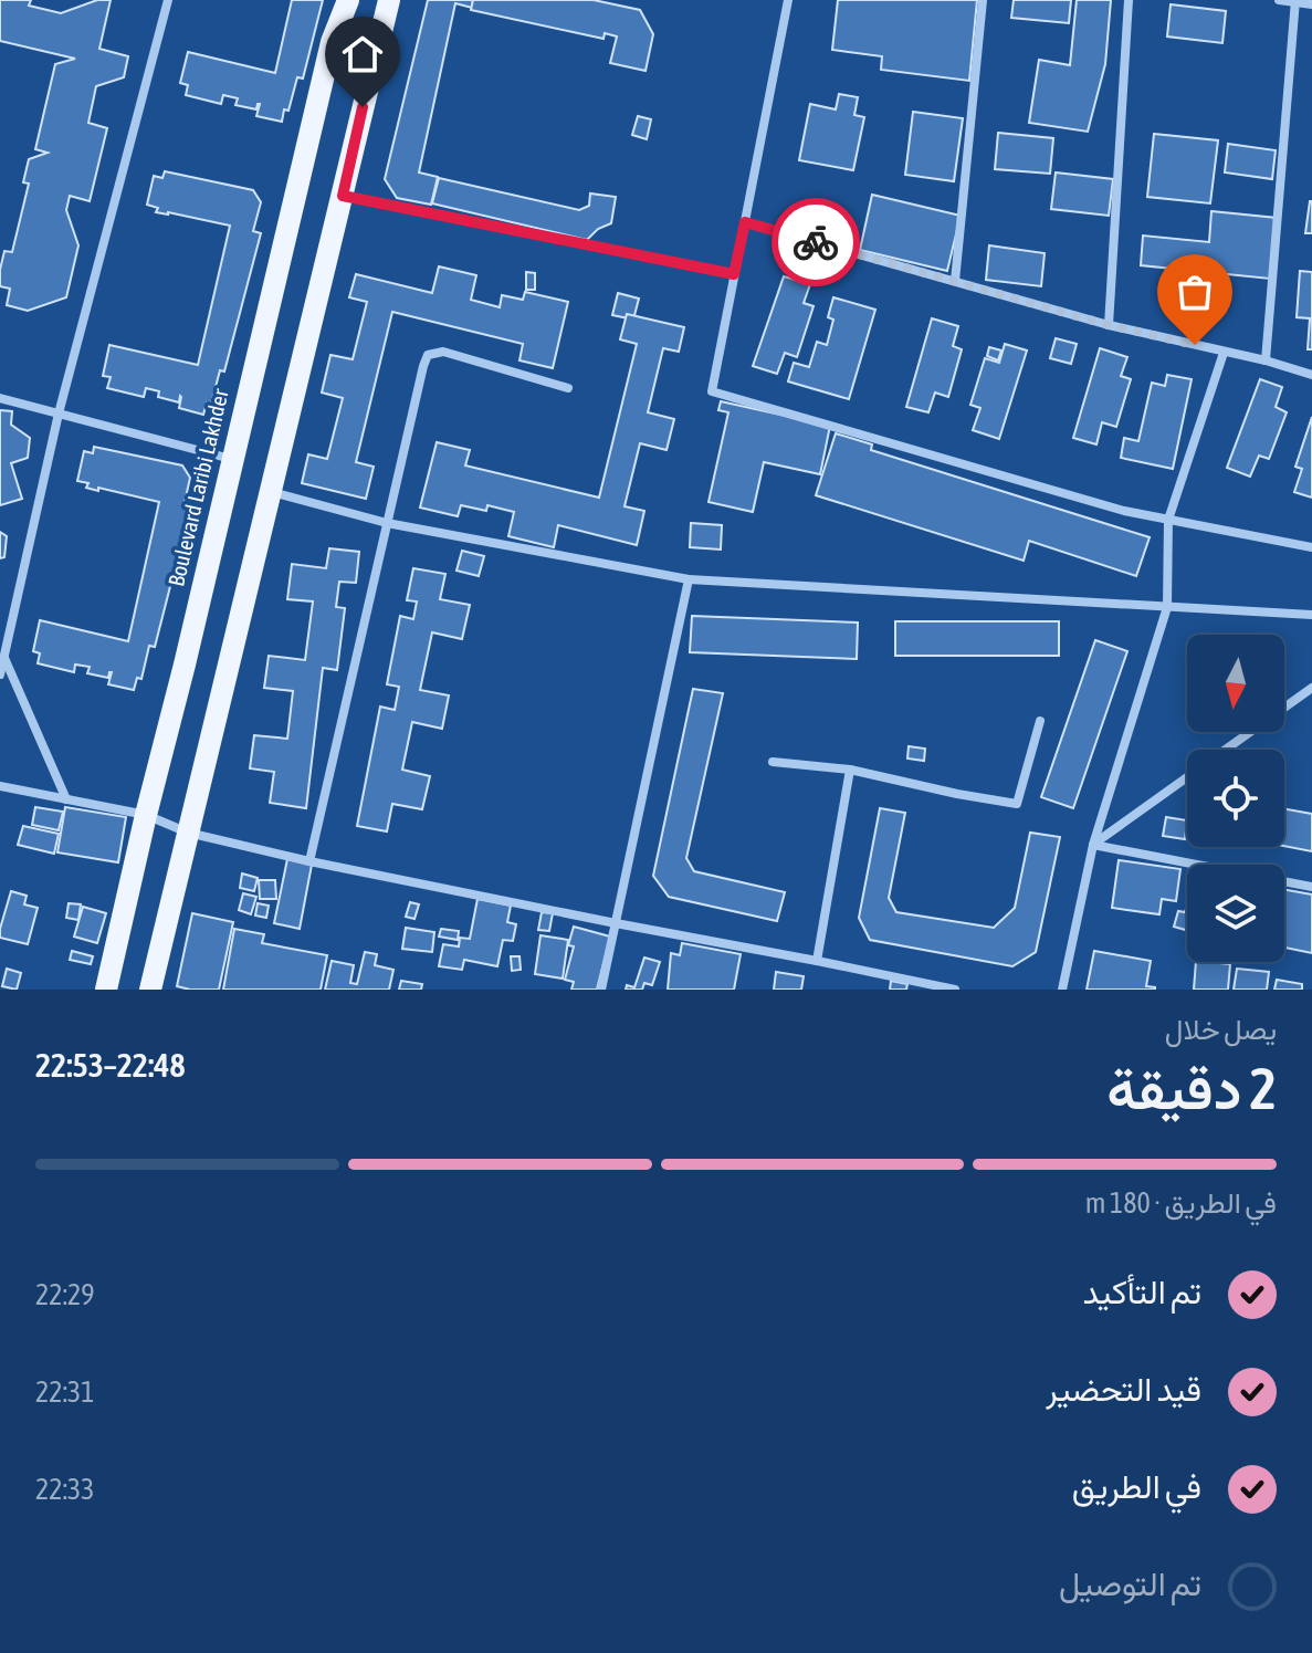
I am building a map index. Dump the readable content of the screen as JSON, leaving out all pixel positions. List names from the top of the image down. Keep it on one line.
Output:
{"streets":{"main road":["Boulevard Laribi Lakhder"]},"north":"bottom","page":{"heading":["2 دقيقة","يصل خلال","22:48–22:53"],"bar":"في الطريق · 180 m","list":[["تم التأكيد","22:29"],["قيد التحضير","22:31"],["في الطريق","22:33"],"تم التوصيل"]}}
